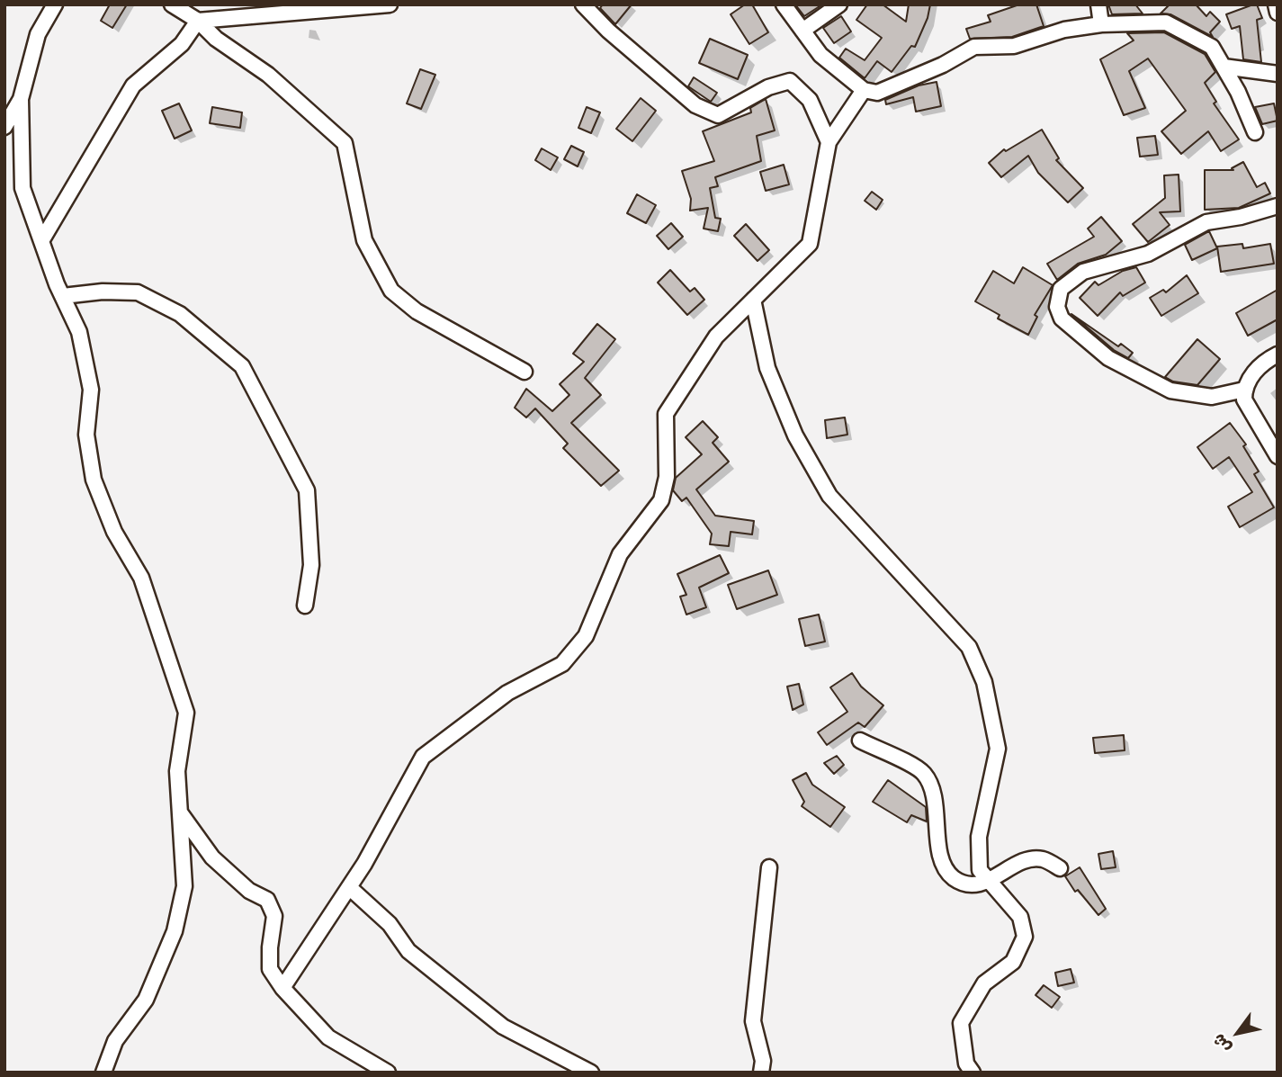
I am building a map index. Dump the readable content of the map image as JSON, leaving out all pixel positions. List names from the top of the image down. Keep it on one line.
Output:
{"north":"bottom left"}
